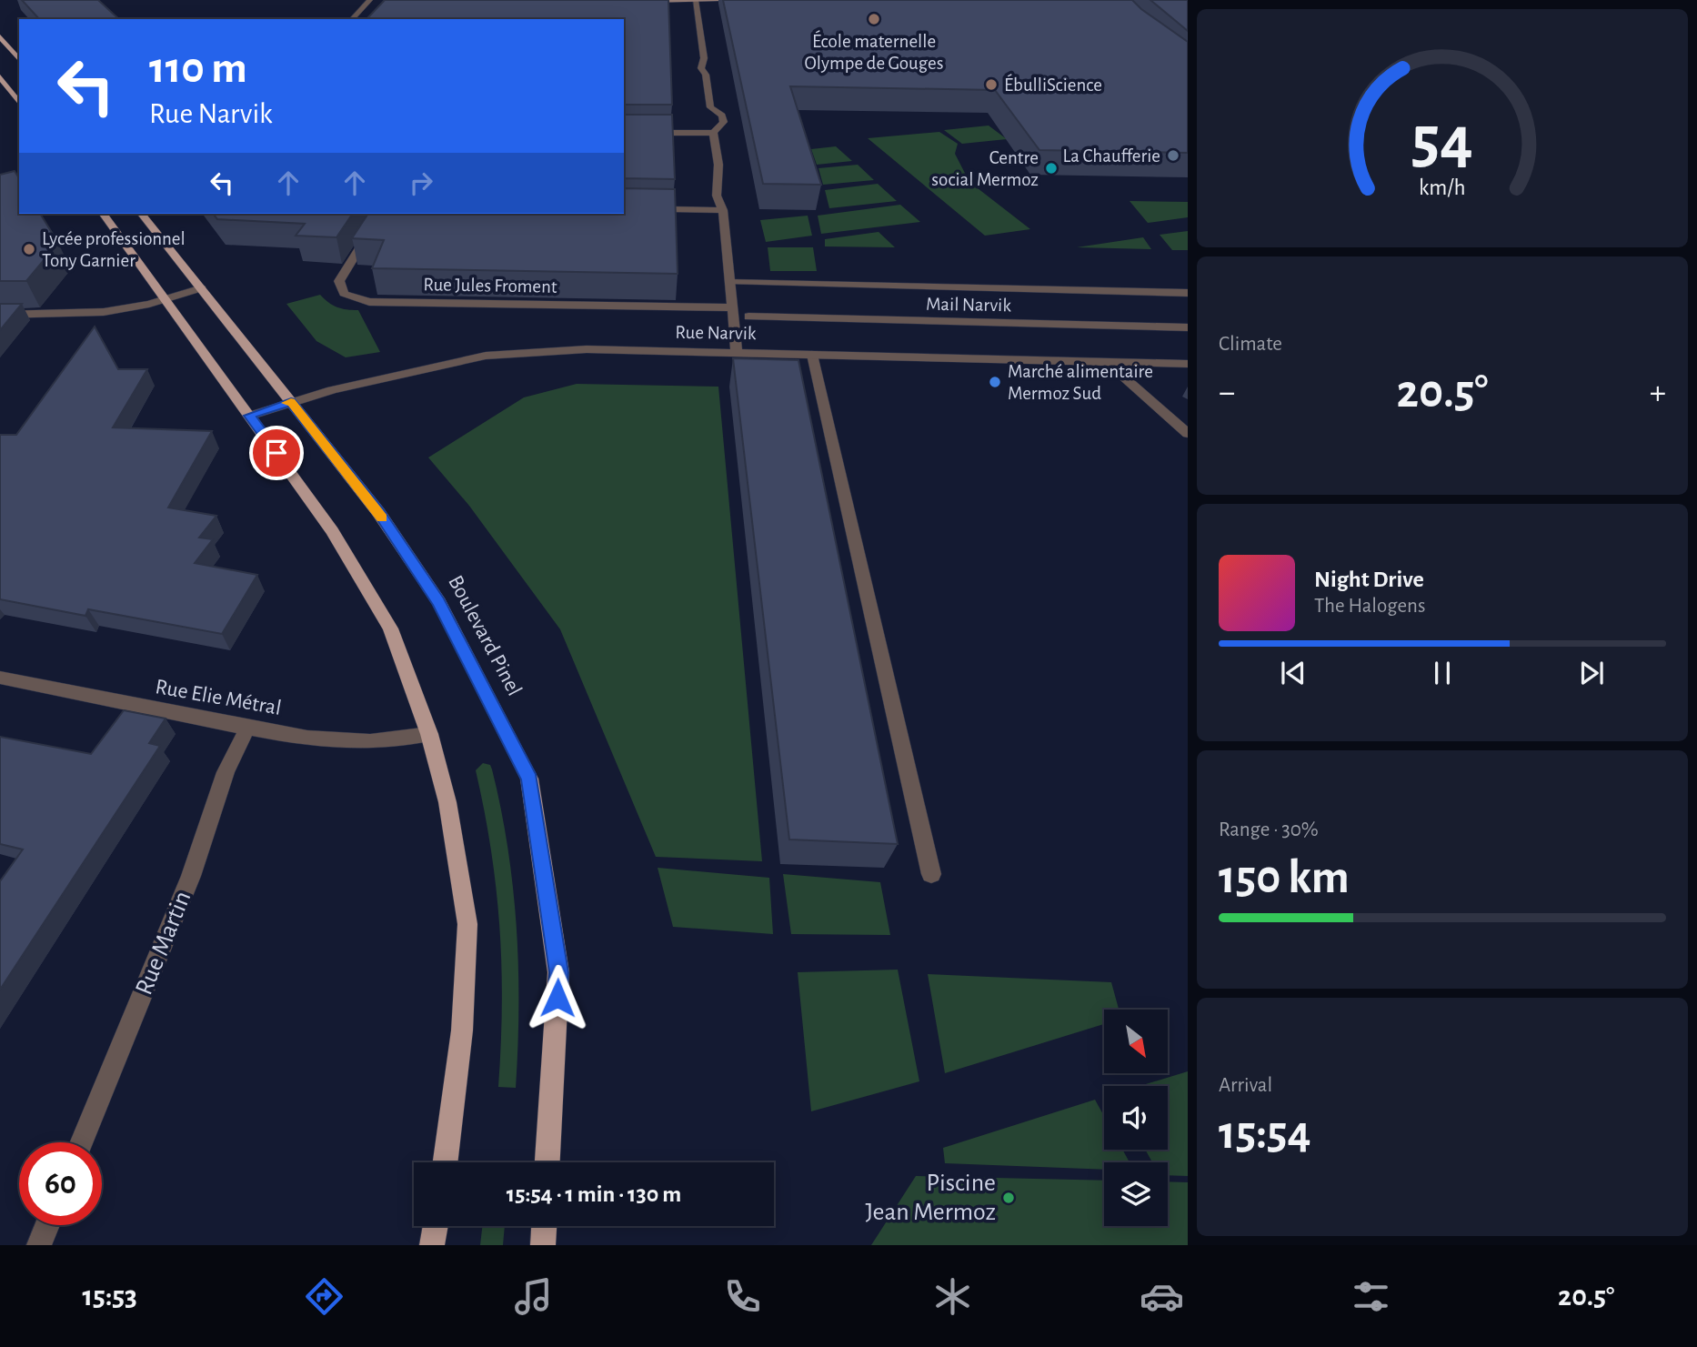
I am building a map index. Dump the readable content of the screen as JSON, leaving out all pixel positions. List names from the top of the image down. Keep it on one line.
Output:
{"streets":{"main road":["Boulevard Pinel"],"street":["Rue Jules Froment","Mail Narvik","Rue Narvik","Rue Elie Métral","Rue Martin"]},"crossings":[["Rue Narvik","Boulevard Pinel"],["Rue Elie Métral","Rue Martin"]],"places":["École maternelle Olympe de Gouges","ÉbulliScience","La Chaufferie","Centre social Mermoz","Lycée professionnel Tony Garnier","Marché alimentaire Mermoz Sud","Piscine Jean Mermoz"],"north":"bottom right","page":{"turn":["110 m","Rue Narvik"],"tile":["Climate",["Range · 30%","150 km"],["Arrival","15:54"]],"heat":["−","20.5°","+"],"song":["Night Drive","The Halogens"],"limit":"60","trip":"15:54 · 1 min · 130 m","tabs":["15:53","20.5°"],"gauge":["54","km/h"]}}
